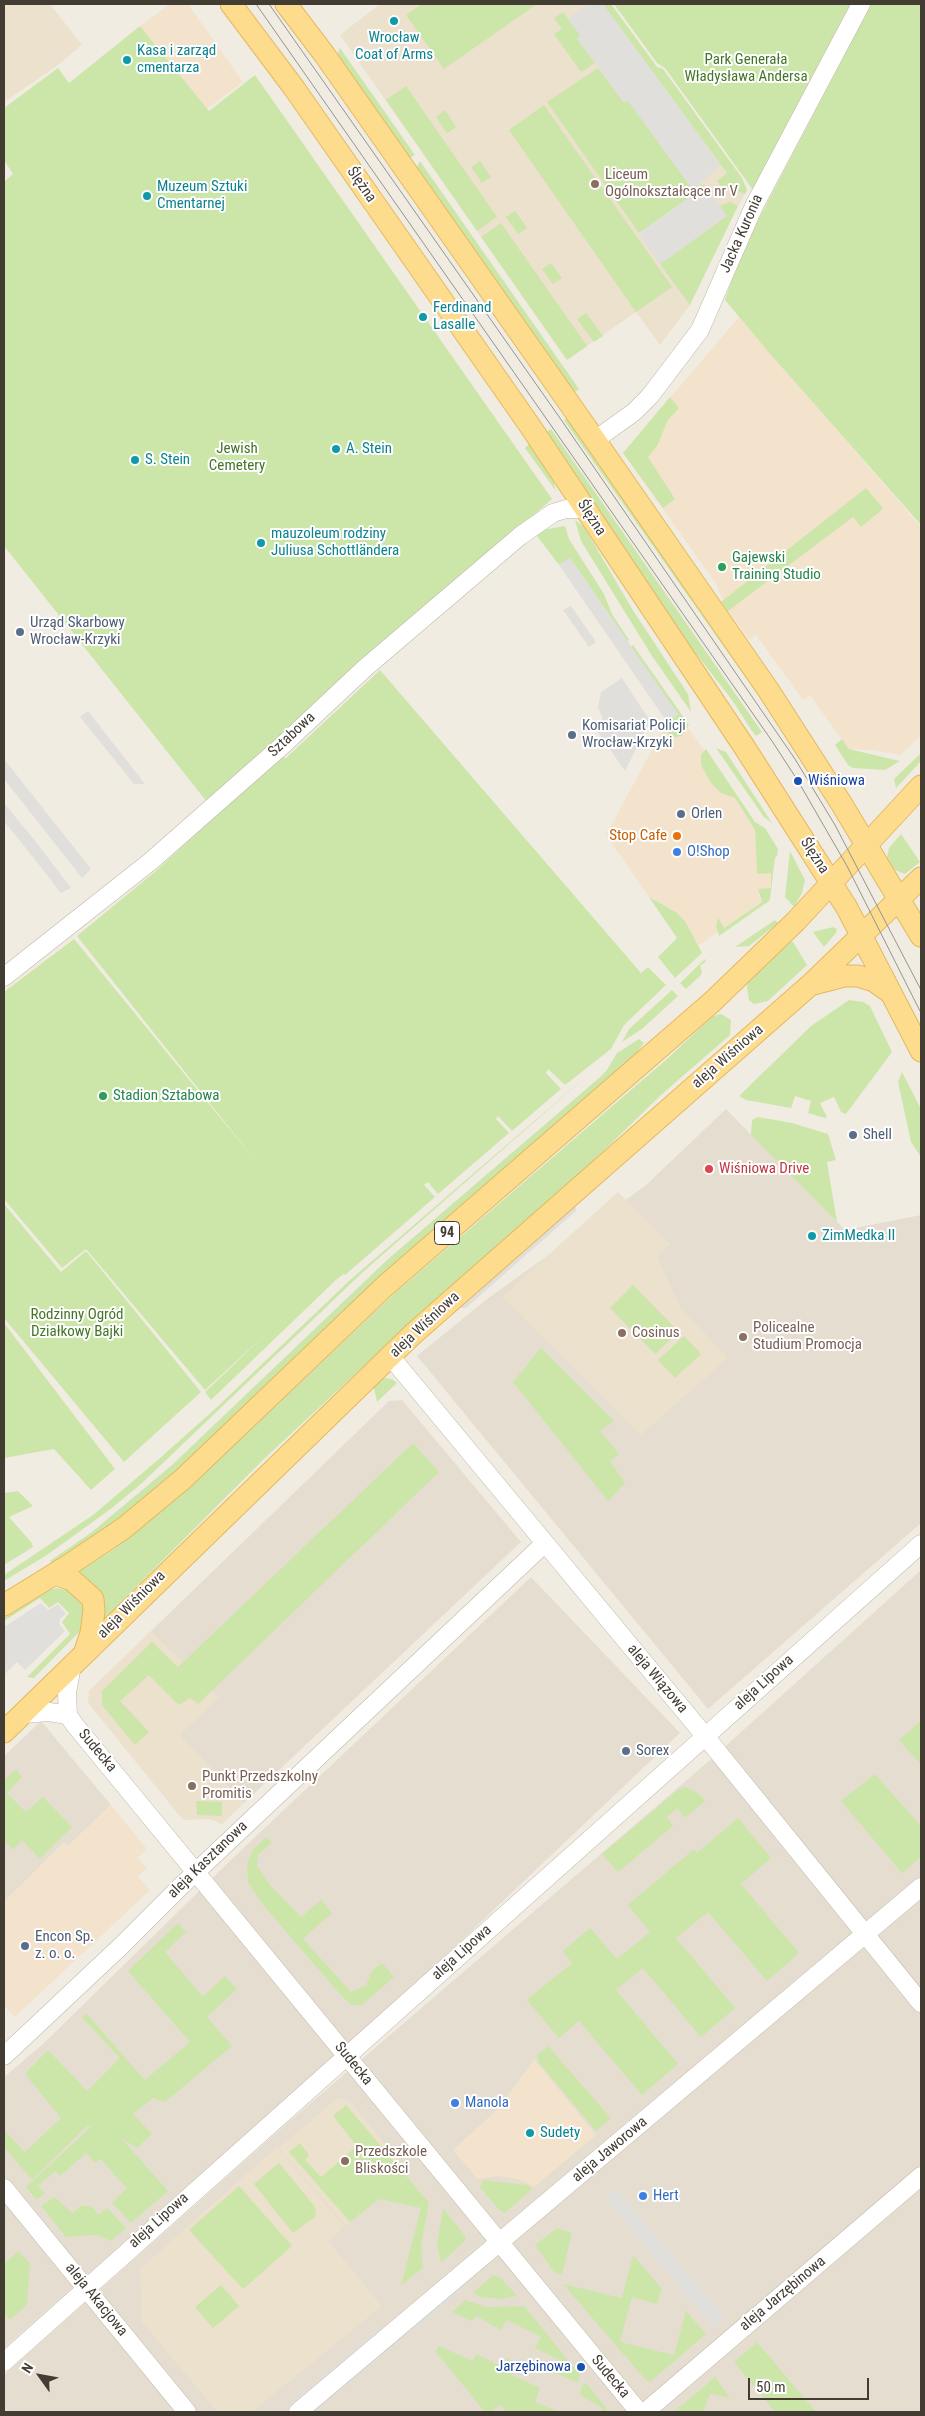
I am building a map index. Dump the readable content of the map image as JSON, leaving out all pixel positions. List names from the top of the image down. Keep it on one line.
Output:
{"streets":{"main road":["Ślężna","aleja Wiśniowa","94"],"street":["Jacka Kuronia","Sztabowa","aleja Wiązowa","aleja Lipowa","Sudecka","aleja Kasztanowa","aleja Jaworowa","aleja Jarzębinowa","aleja Akacjowa"]},"crossings":[["Ślężna","Sztabowa"],["Ślężna","aleja Wiśniowa"],["Ślężna","94"],["aleja Wiśniowa","aleja Wiązowa"],["aleja Wiśniowa","Sudecka"],["aleja Wiązowa","aleja Lipowa"],["aleja Wiązowa","aleja Kasztanowa"],["aleja Wiązowa","aleja Jaworowa"],["aleja Lipowa","Sudecka"],["aleja Lipowa","aleja Akacjowa"],["Sudecka","aleja Kasztanowa"],["Sudecka","aleja Jaworowa"]],"parks":["Park Generała Władysława Andersa","Jewish Cemetery","Rodzinny Ogród Działkowy Bajki"],"places":["Wrocław Coat of Arms","Kasa i zarząd cmentarza","Liceum Ogólnokształcące nr V","Muzeum Sztuki Cmentarnej","Ferdinand Lasalle","A. Stein","S. Stein","mauzoleum rodziny Juliusa Schottländera","Gajewski Training Studio","Urząd Skarbowy Wrocław-Krzyki","Komisariat Policji Wrocław-Krzyki","Wiśniowa","Orlen","Stop Cafe","O!Shop","Stadion Sztabowa","Shell","Wiśniowa Drive","ZimMedka II","Cosinus","Policealne Studium Promocja","Sorex","Punkt Przedszkolny Promitis","Encon Sp. z. o. o.","Manola","Sudety","Przedszkole Bliskości","Hert","Jarzębinowa"],"scale_bar":"50 m","north":"top left"}
